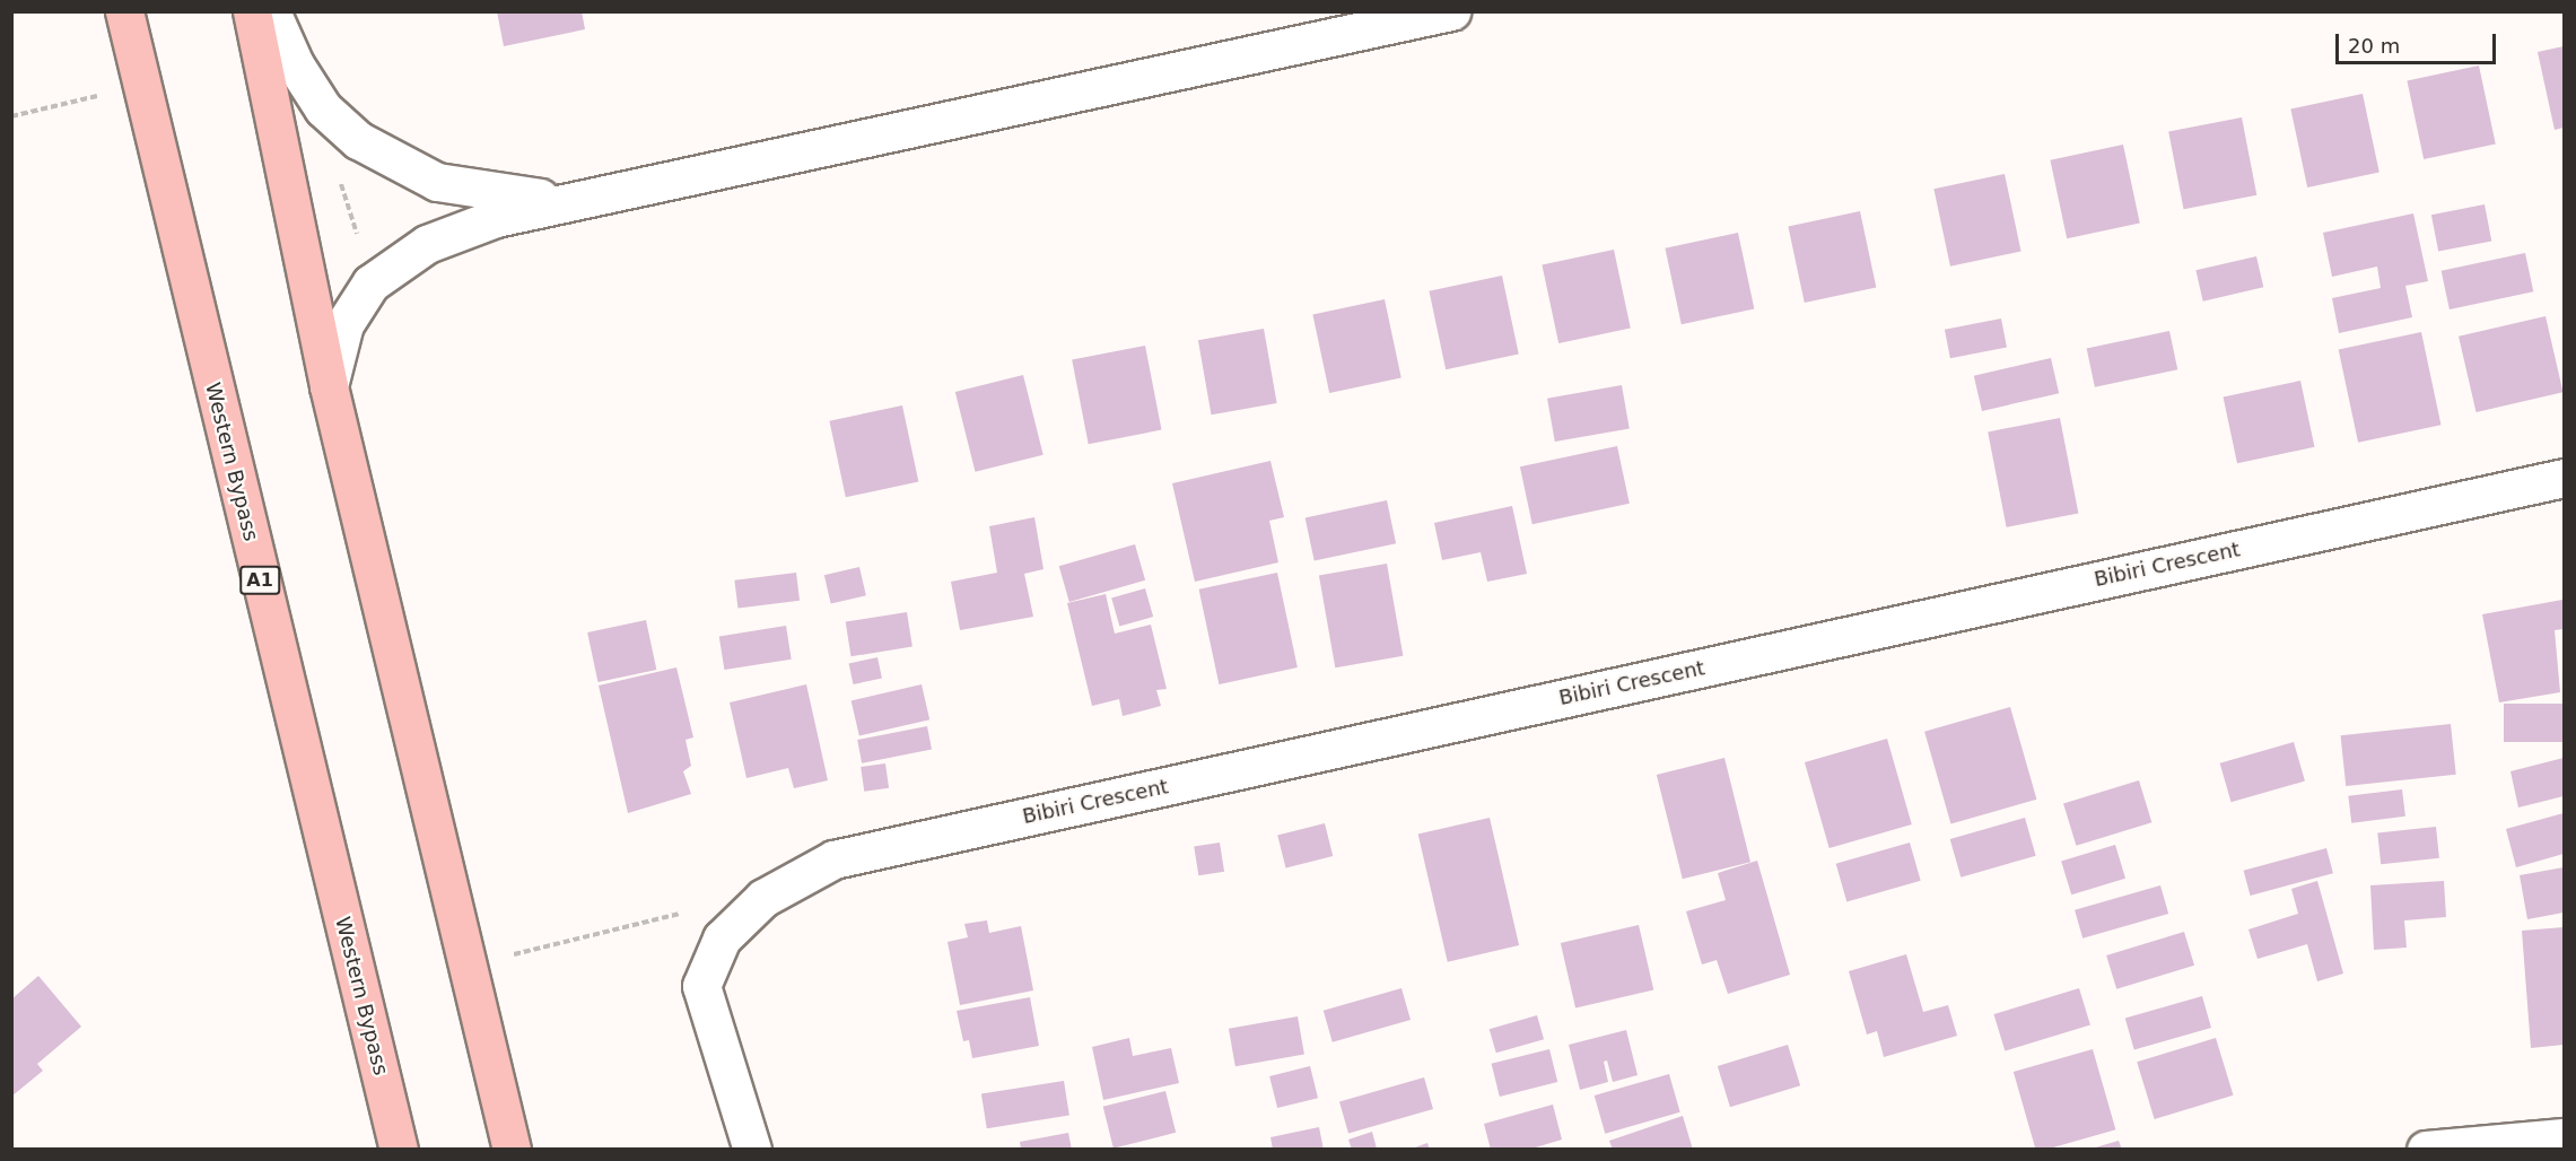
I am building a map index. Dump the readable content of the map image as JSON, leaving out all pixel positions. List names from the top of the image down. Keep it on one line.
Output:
{"streets":{"highway":["Western Bypass","A1"],"street":["Bibiri Crescent"]},"scale_bar":"20 m"}
